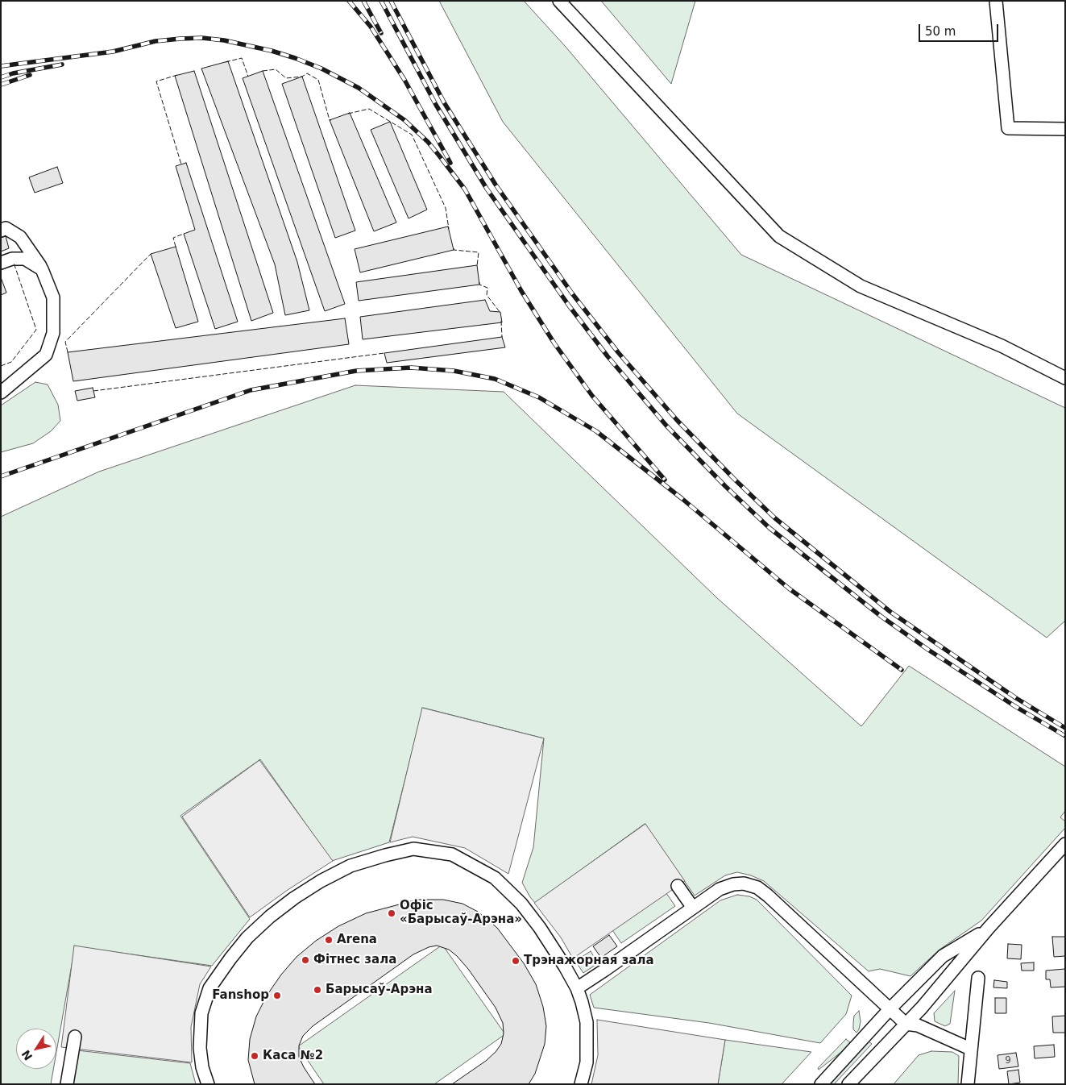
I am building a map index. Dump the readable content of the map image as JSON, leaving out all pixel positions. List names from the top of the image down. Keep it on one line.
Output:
{"places":["Офіс «Барысаў-Арэна»","Arena","Фітнес зала","Трэнажорная зала","Барысаў-Арэна","Fanshop","Каса №2"],"house_numbers":["9"],"scale_bar":"50 m","north":"bottom left"}
